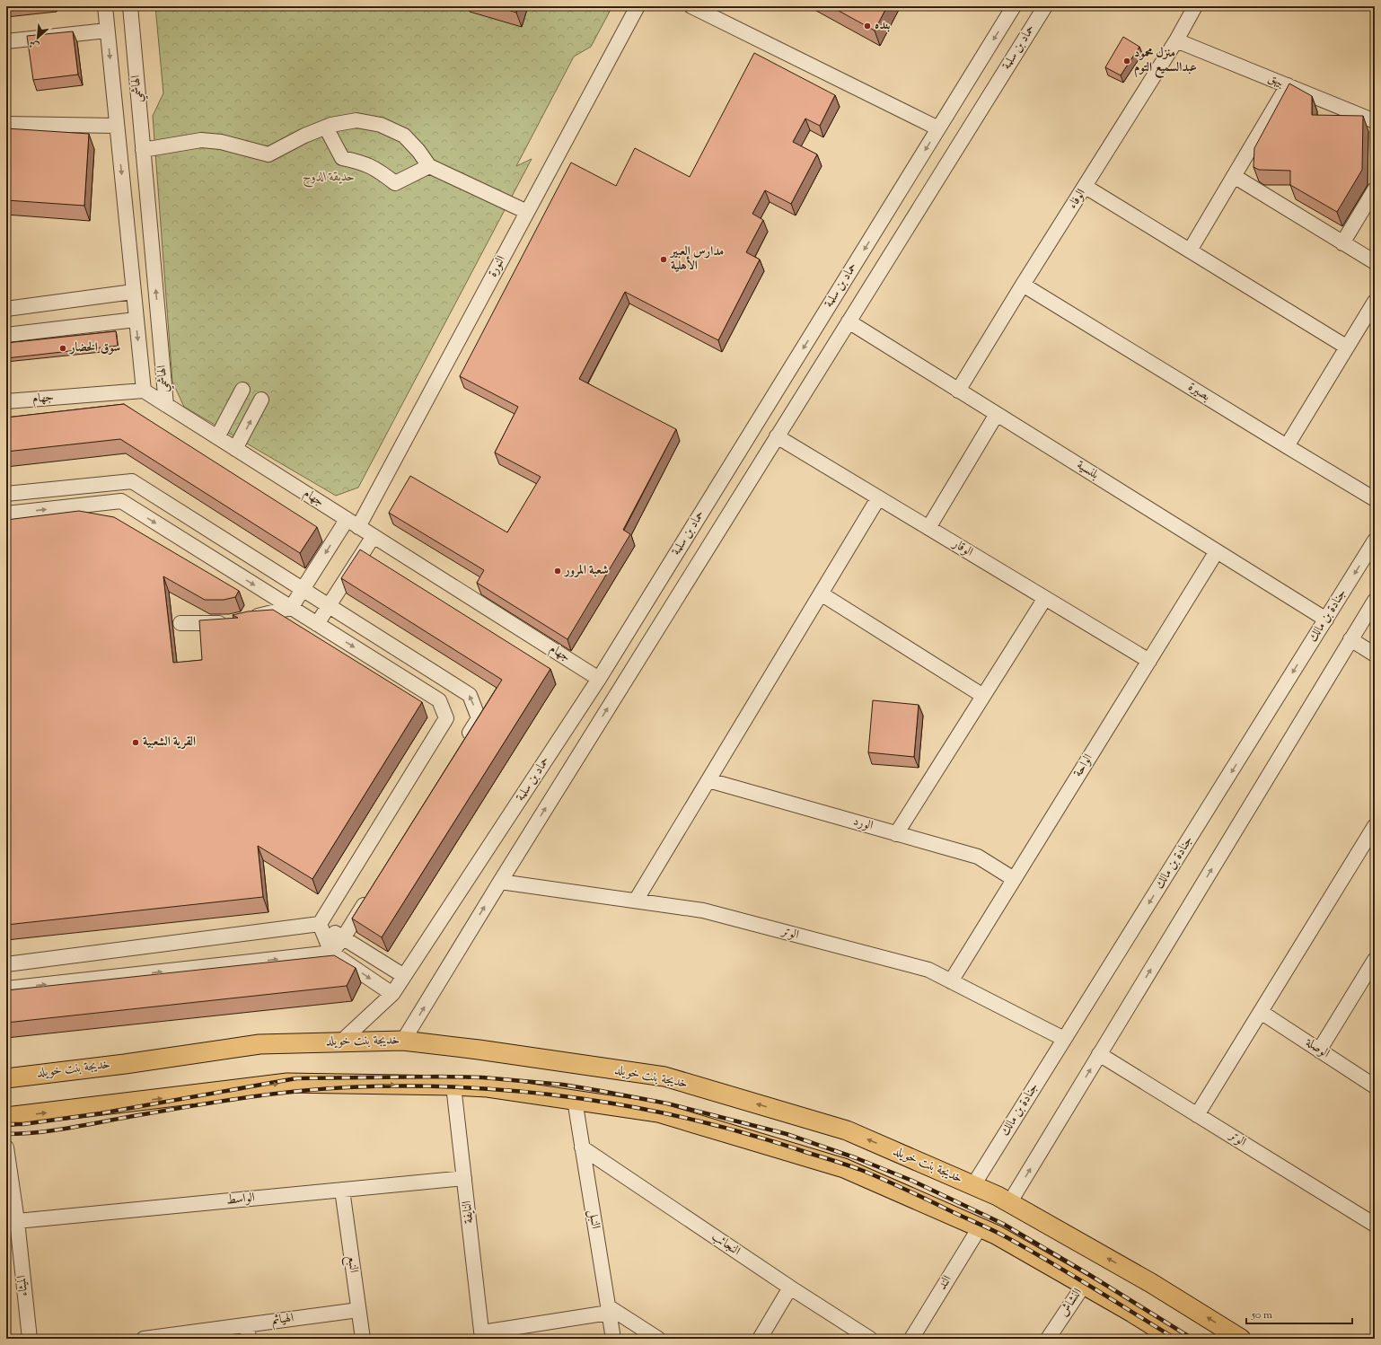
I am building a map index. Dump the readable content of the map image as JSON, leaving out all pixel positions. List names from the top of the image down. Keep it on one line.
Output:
{"streets":{"main road":["خديجة بنت خويلد"],"street":["حماد بن سلمة","بيهق","الهاشمي","الوفاء","النورة","بصيرة","جهام","بلنسية","الوقار","جنادة بن مالك","الواحة","الورد","الوتر","الوصلة","الواسط","النايفة","النبل","النجائب","النبع","الند","الميثاء","النشاش","الهياثم"]},"crossings":[["حماد بن سلمة","جهام"],["حماد بن سلمة","بلنسية"],["حماد بن سلمة","الوقار"],["حماد بن سلمة","الوتر"],["حماد بن سلمة","خديجة بنت خويلد"],["بيهق","الوفاء"],["الهاشمي","جهام"],["الوفاء","بصيرة"],["الوفاء","بلنسية"],["النورة","جهام"],["بلنسية","جنادة بن مالك"],["بلنسية","الواحة"],["الوقار","الواحة"],["جنادة بن مالك","الوتر"],["جنادة بن مالك","خديجة بنت خويلد"],["الواحة","الورد"],["الواحة","الوتر"],["الواسط","النايفة"],["الواسط","النبع"],["الواسط","الميثاء"],["النبل","النجائب"],["النبع","الهياثم"]],"parks":["حديقة الدوح"],"places":["بنده","منزل محمود عبدالسميع التوم","مدارس العبير الأهلية","سوق الخضار","شعبة المرور","القرية الشعبية"],"scale_bar":"50 m","north":"bottom left"}
